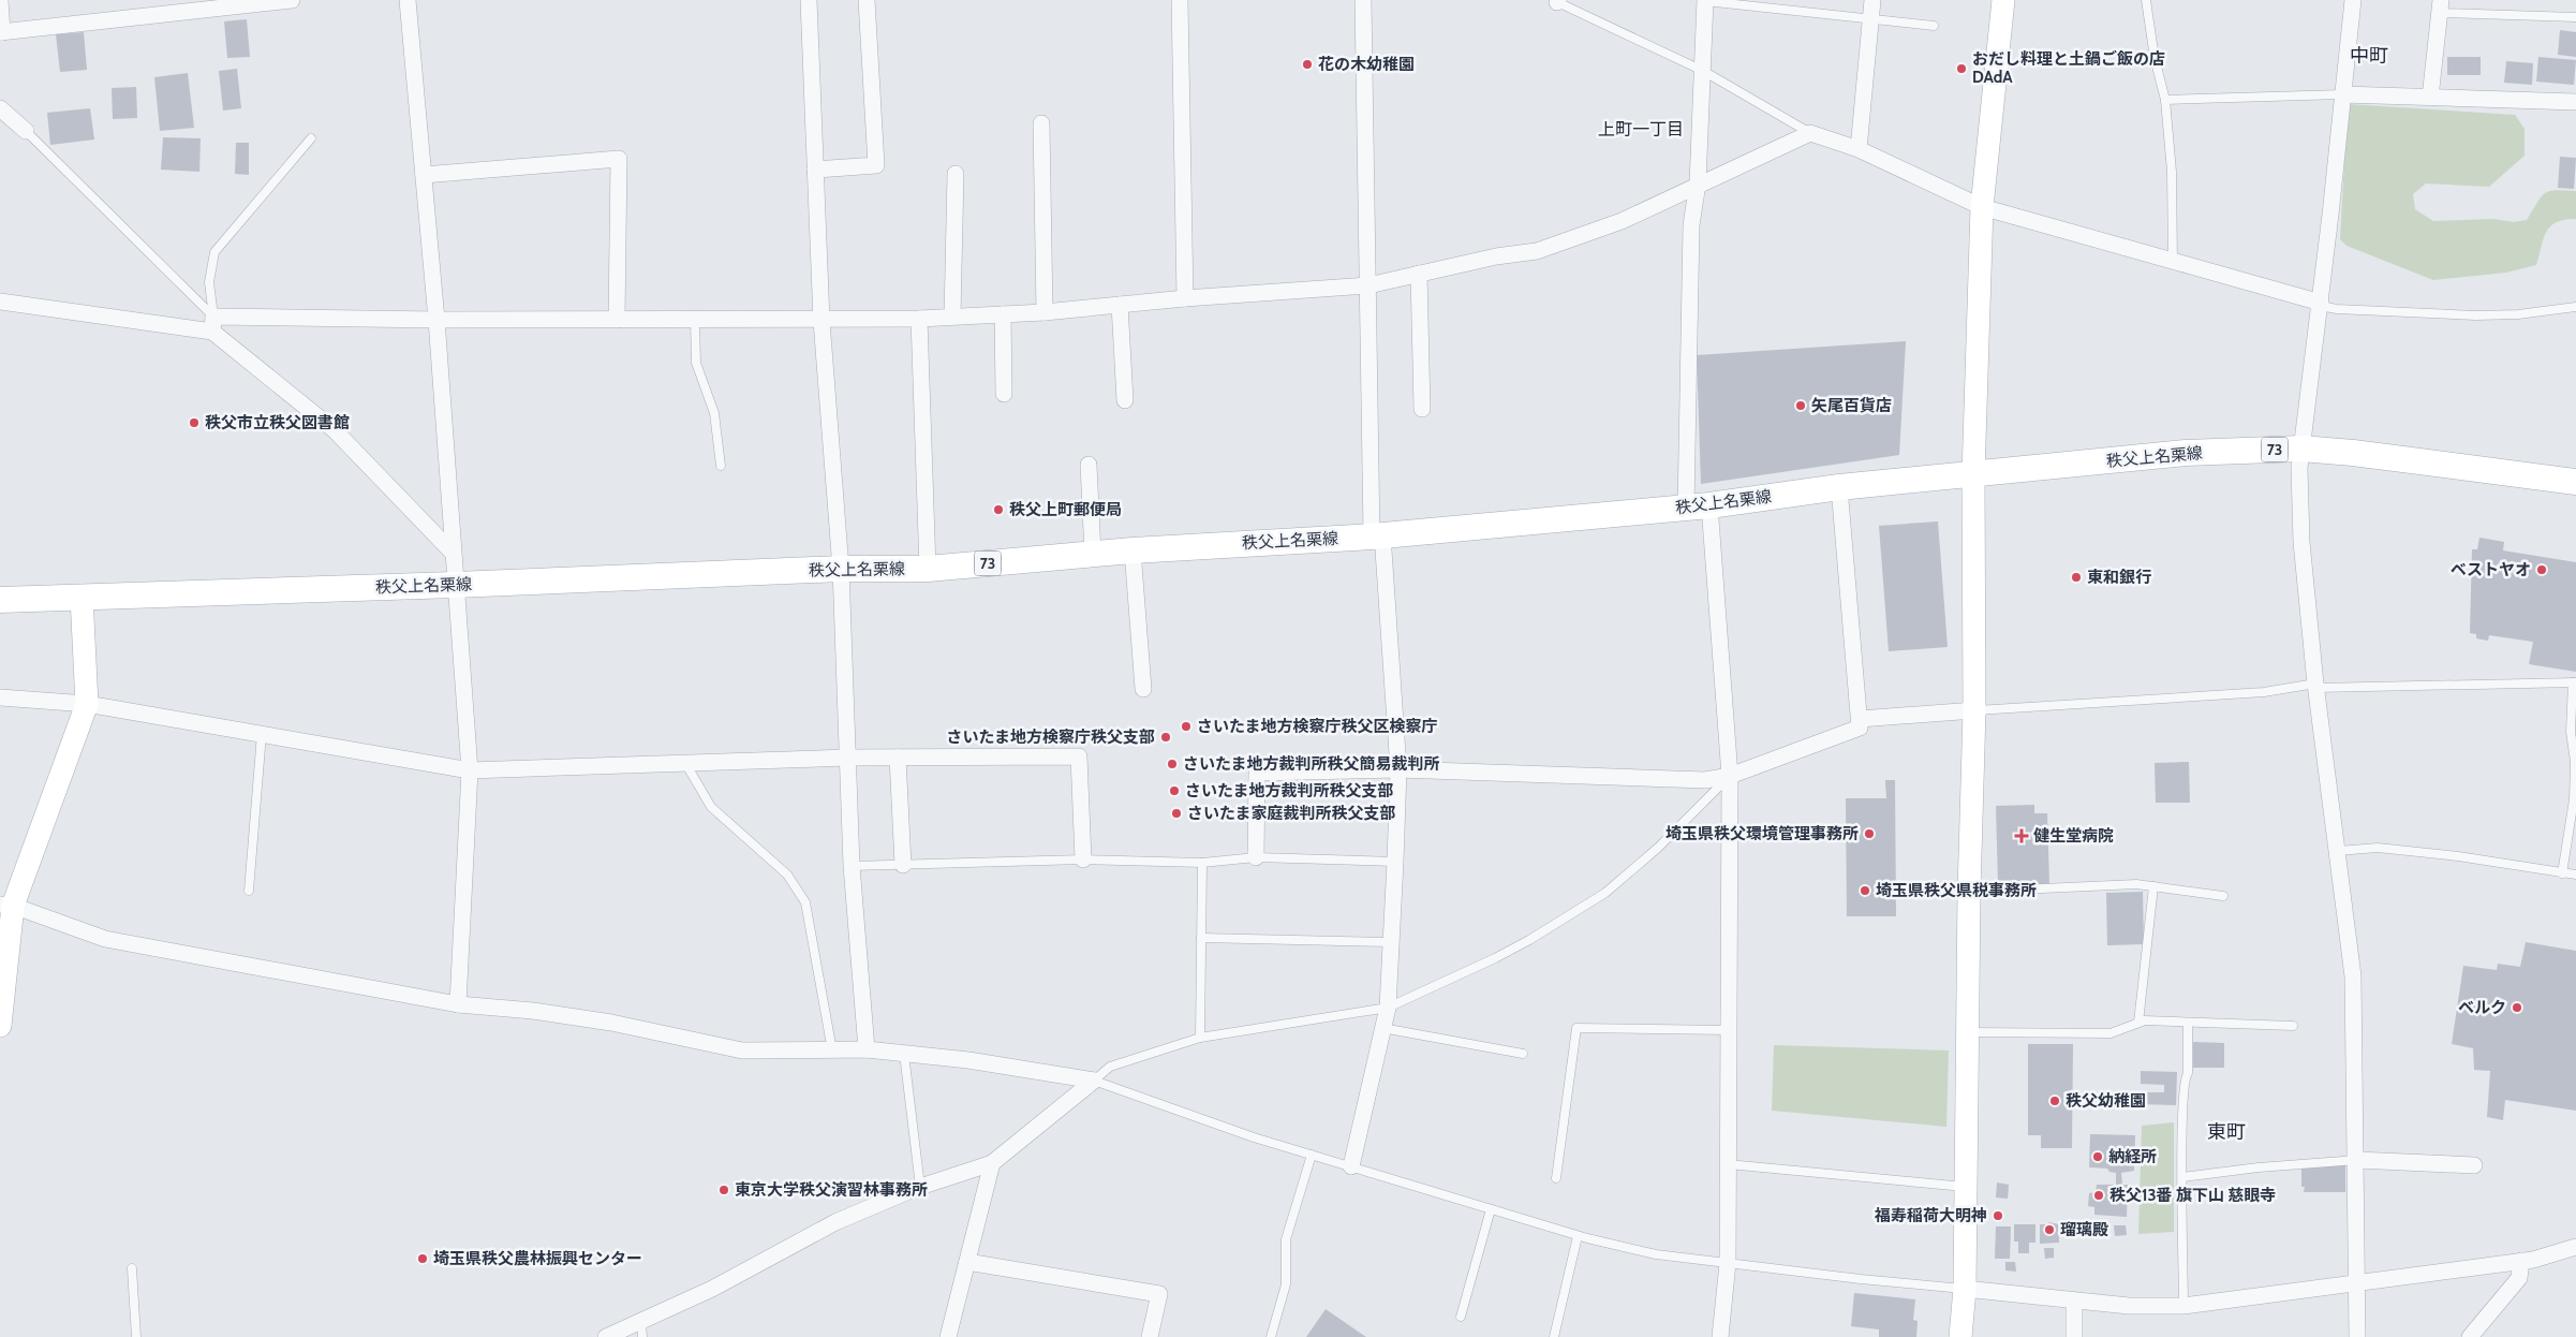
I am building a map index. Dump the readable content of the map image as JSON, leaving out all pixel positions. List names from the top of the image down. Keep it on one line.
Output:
{"streets":{"main road":["73","秩父上名栗線"]},"districts":["中町","上町一丁目","東町"],"places":{"other":["花の木幼稚園","おだし料理と土鍋ご飯の店 DAdA","矢尾百貨店","秩父市立秩父図書館","秩父上町郵便局","ベストヤオ","東和銀行","さいたま地方検察庁秩父区検察庁","さいたま地方検察庁秩父支部","さいたま地方裁判所秩父簡易裁判所","さいたま地方裁判所秩父支部","さいたま家庭裁判所秩父支部","埼玉県秩父環境管理事務所","埼玉県秩父県税事務所","ベルク","秩父幼稚園","納経所","東京大学秩父演習林事務所","秩父13番 旗下山 慈眼寺","福寿稲荷大明神","瑠璃殿","埼玉県秩父農林振興センター"],"health":["健生堂病院"]}}
